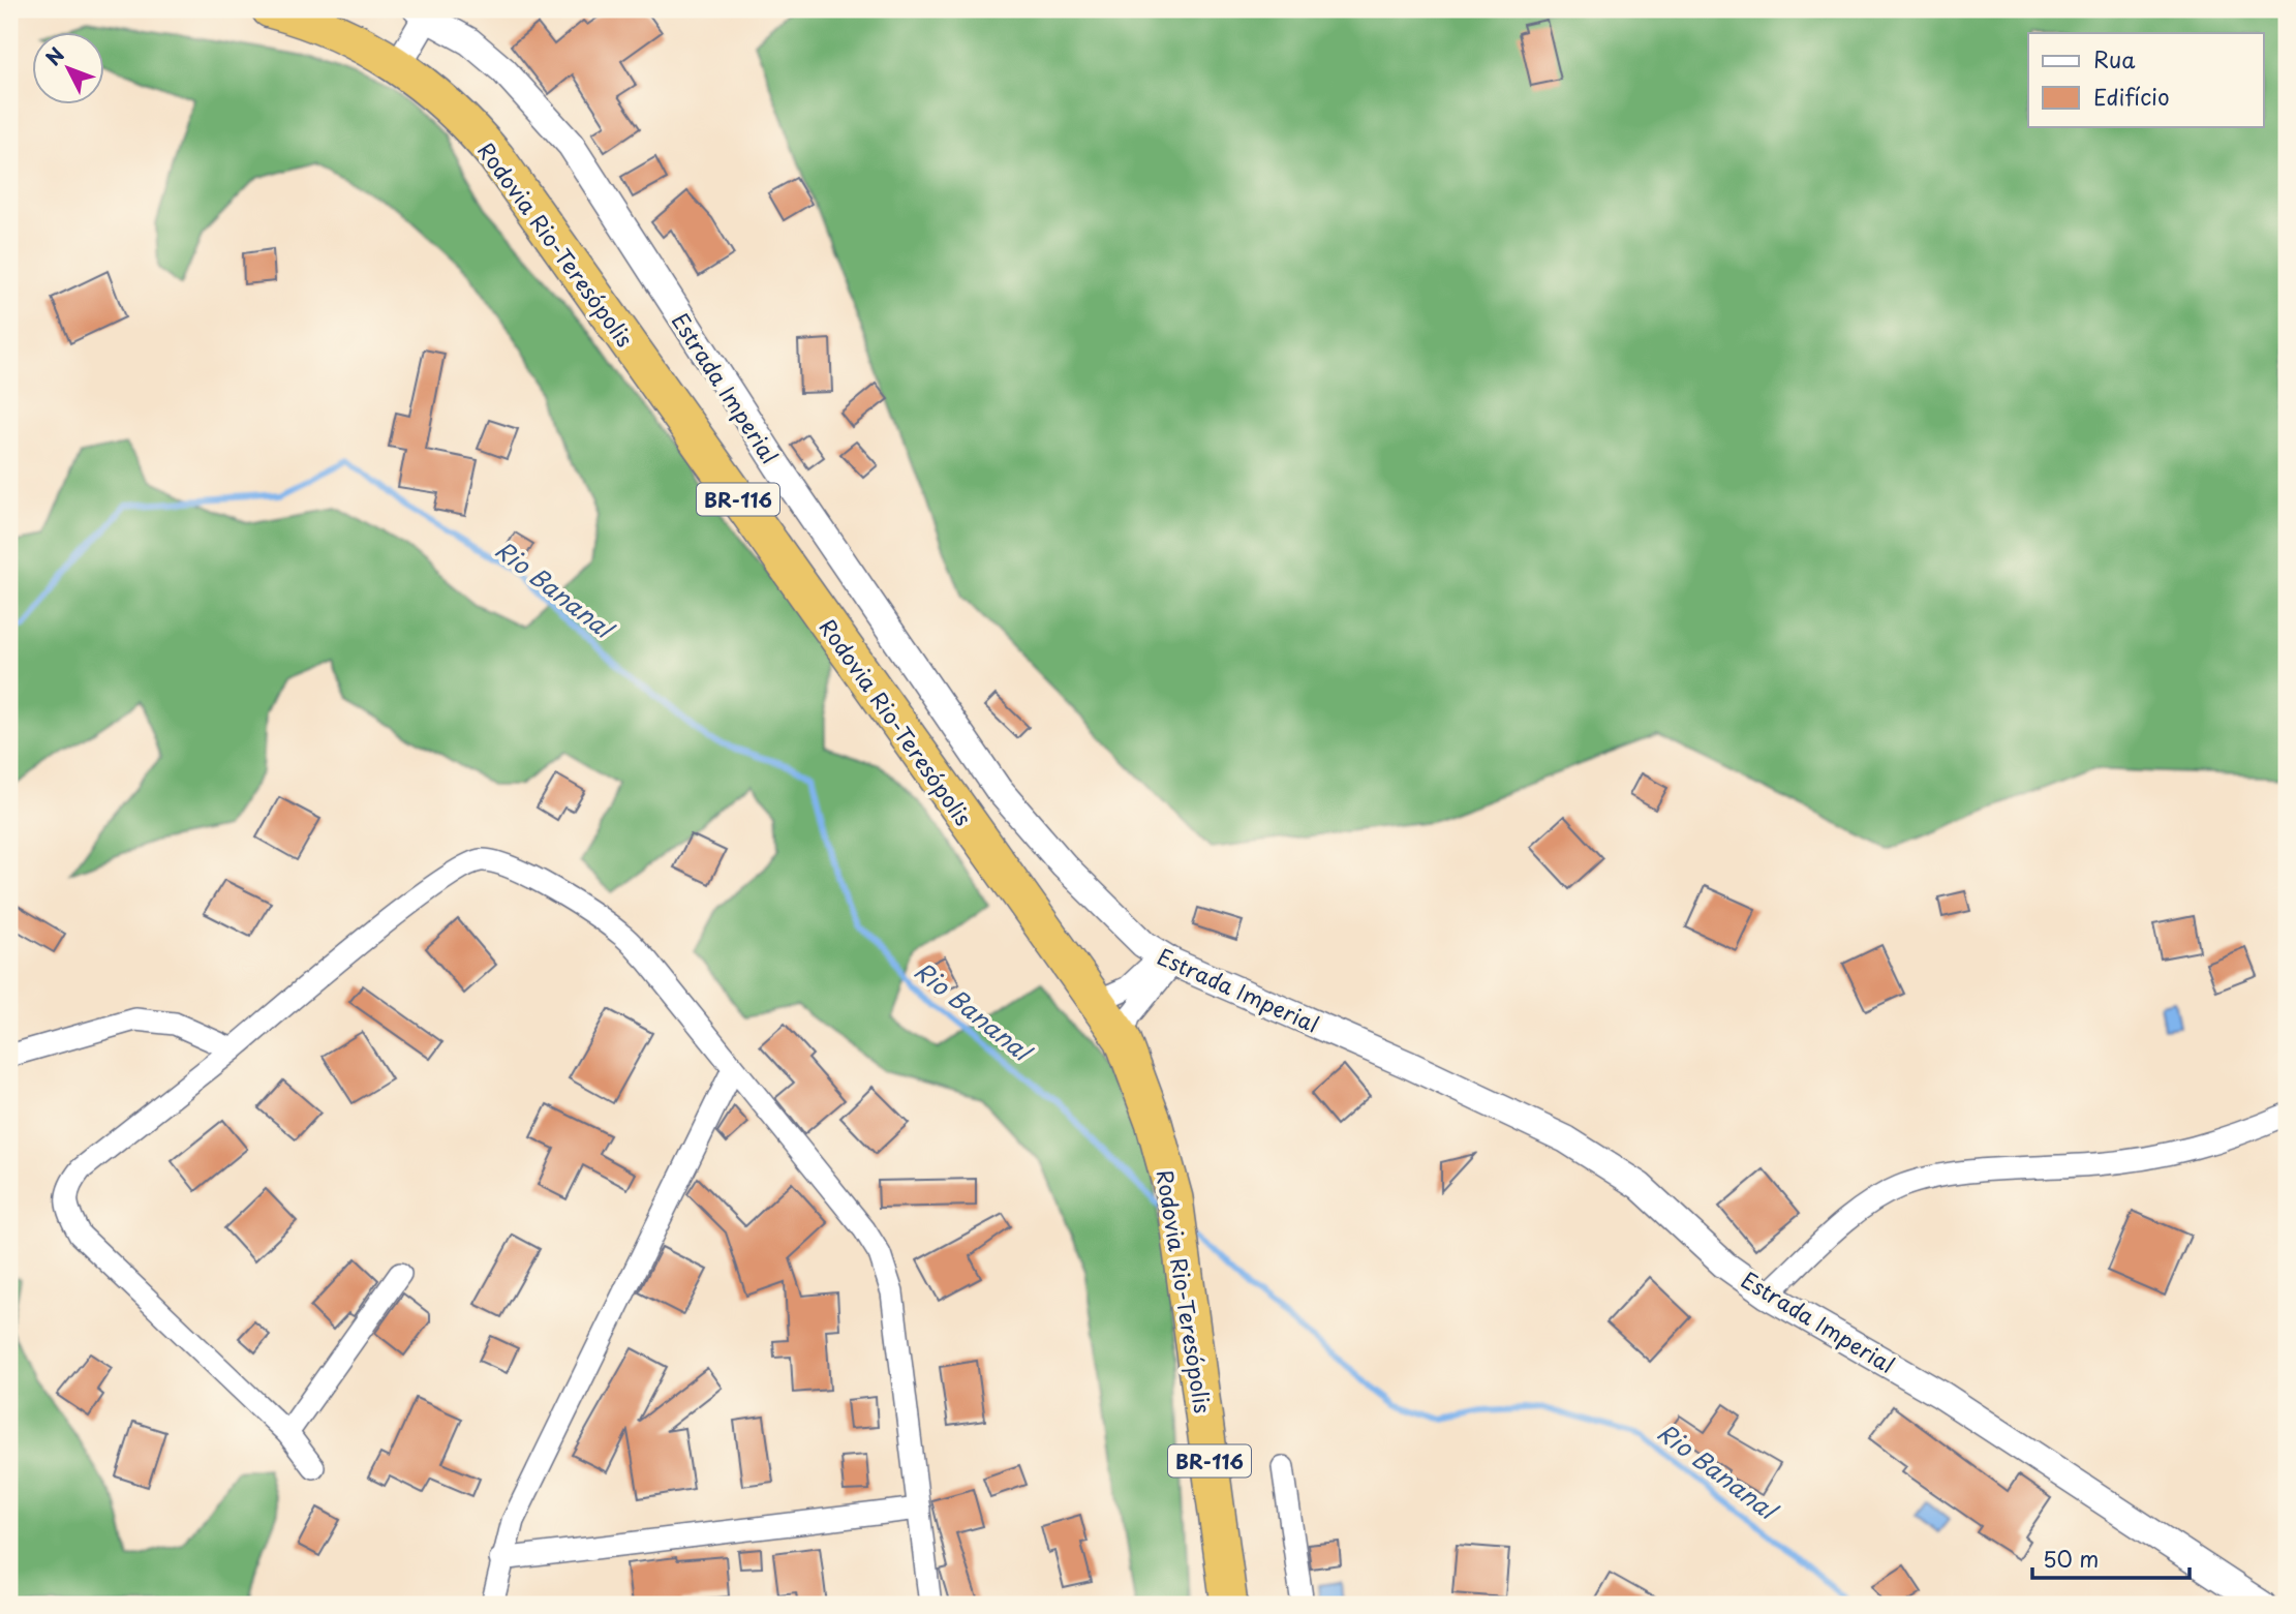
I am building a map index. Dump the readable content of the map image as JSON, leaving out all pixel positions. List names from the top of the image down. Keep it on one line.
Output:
{"streets":{"highway":["Rodovia Rio-Teresópolis","BR-116"],"street":["Estrada Imperial"]},"crossings":[["Rodovia Rio-Teresópolis","Estrada Imperial"]],"water":["Rio Bananal"],"legend":["Rua","Edifício"],"scale_bar":"50 m","north":"top left"}
